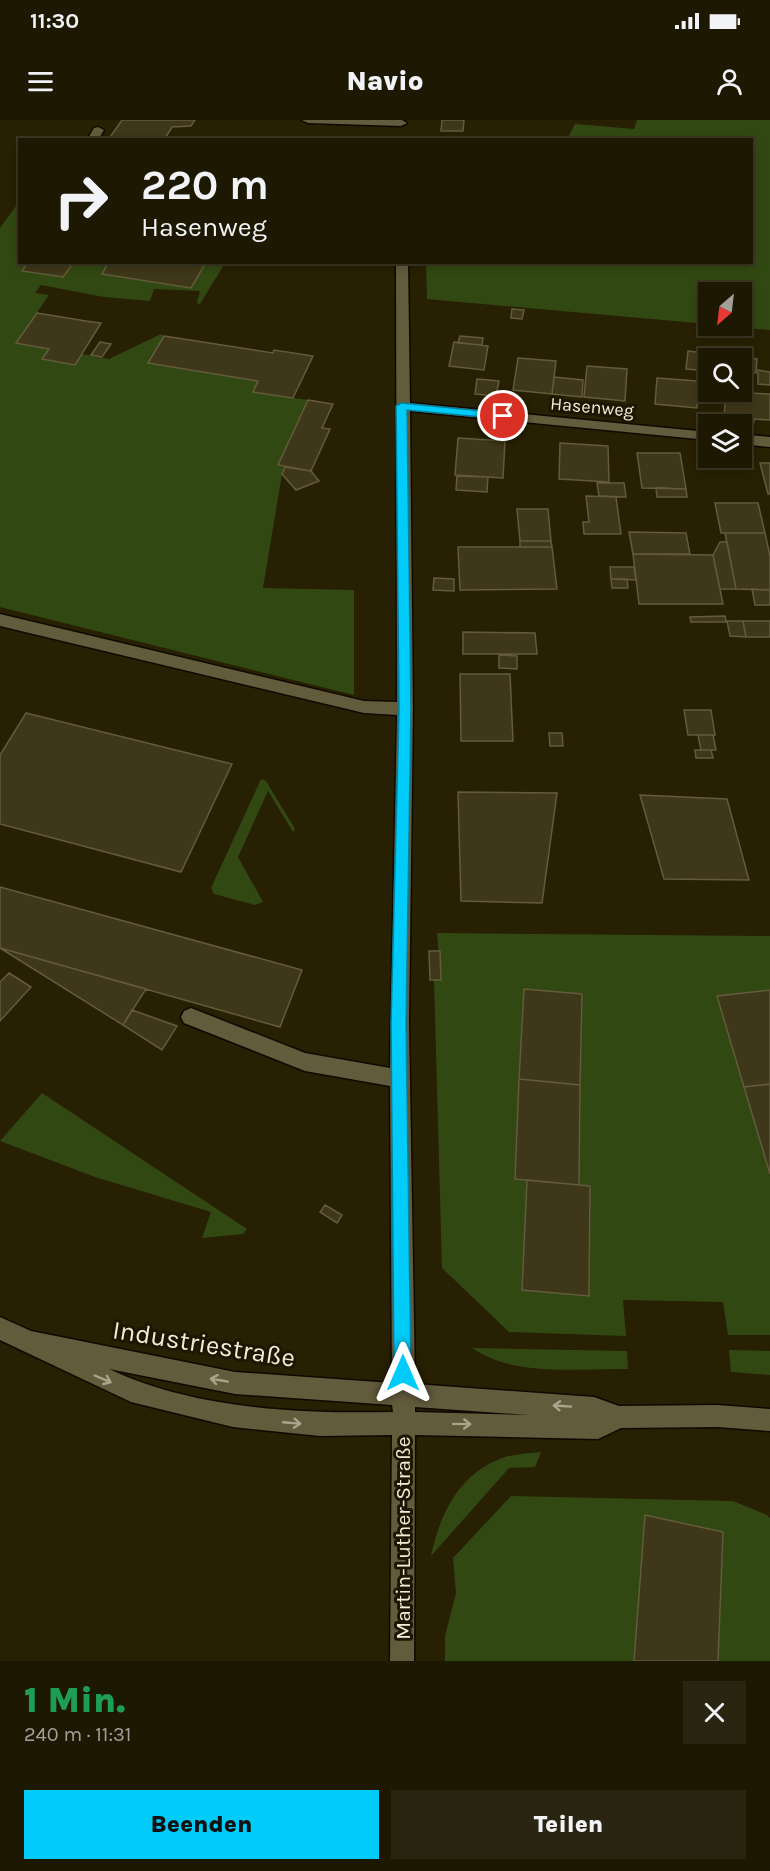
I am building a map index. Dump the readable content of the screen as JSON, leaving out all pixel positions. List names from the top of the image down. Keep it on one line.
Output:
{"streets":{"street":["Hasenweg","Industriestraße","Martin-Luther-Straße"]},"crossings":[["Hasenweg","Martin-Luther-Straße"],["Industriestraße","Martin-Luther-Straße"]],"north":"bottom left","page":{"status":"11:30","header":"Navio","turn":["220 m","Hasenweg"],"heading":["1 Min.","240 m · 11:31"],"buttons":["Beenden","Teilen"]}}
